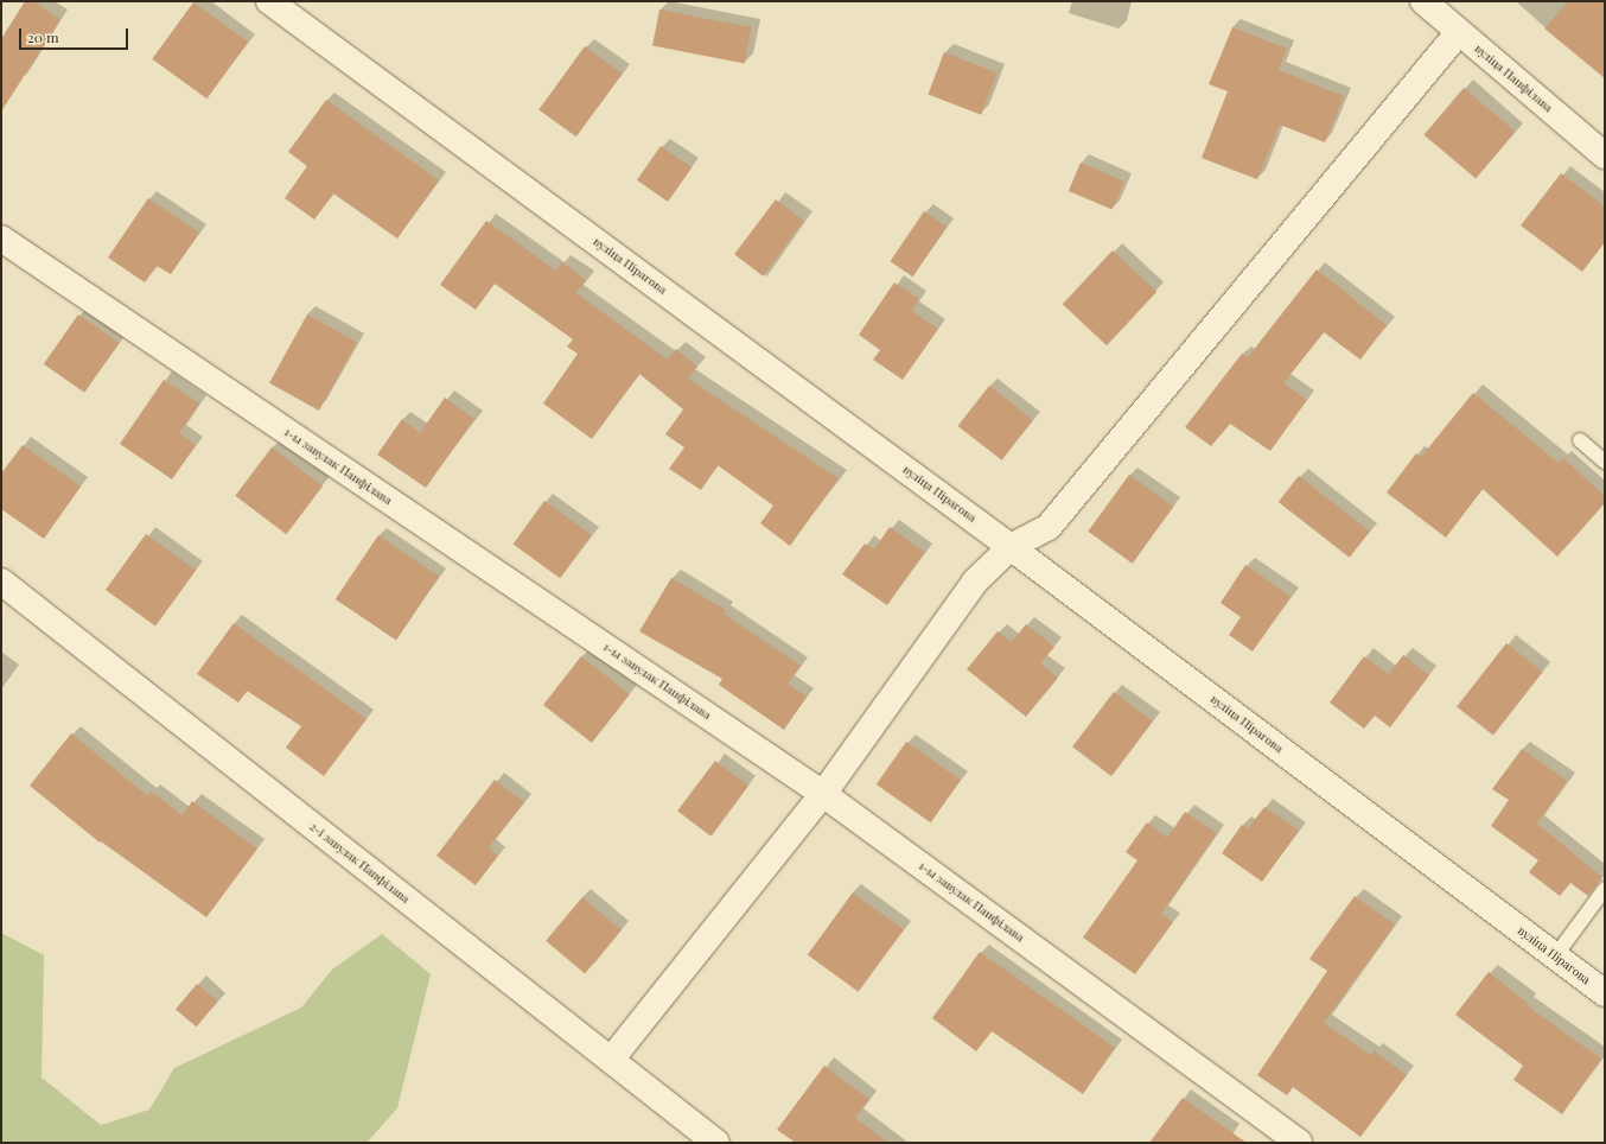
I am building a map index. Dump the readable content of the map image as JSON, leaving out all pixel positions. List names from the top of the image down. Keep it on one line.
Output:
{"streets":{"street":["вуліца Панфілава","вуліца Пірагова","1-ы завулак Панфілава","2-і завулак Панфілава"]},"scale_bar":"20 m"}
